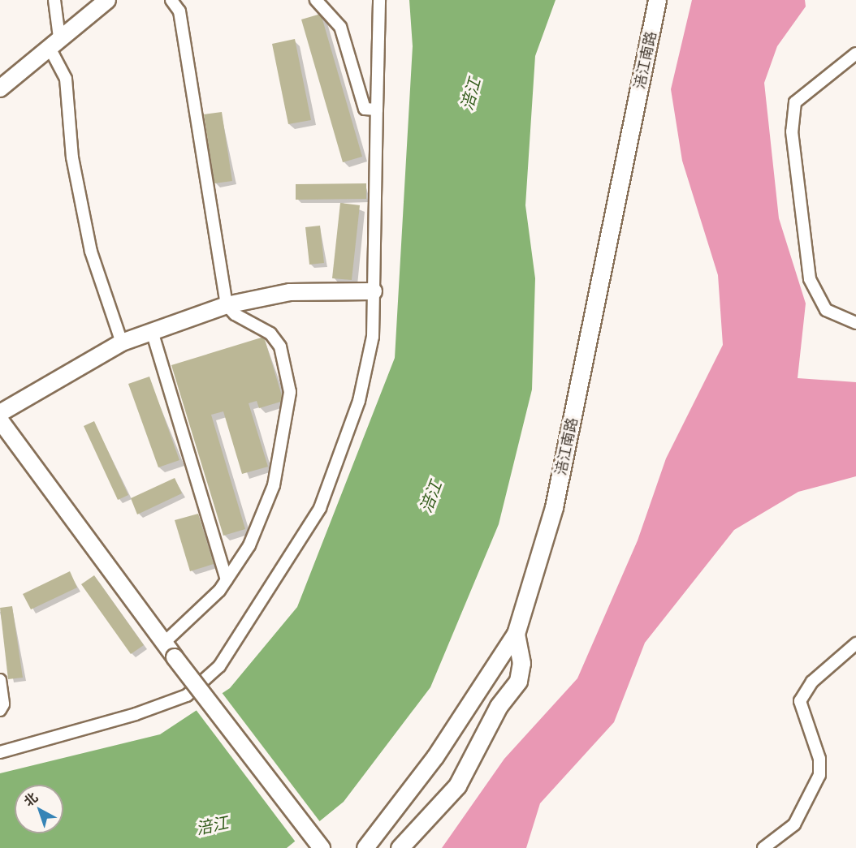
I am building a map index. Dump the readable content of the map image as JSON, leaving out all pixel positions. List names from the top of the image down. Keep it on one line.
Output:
{"streets":{"main road":["涪江南路"]},"water":["涪江"],"north":"top left"}
